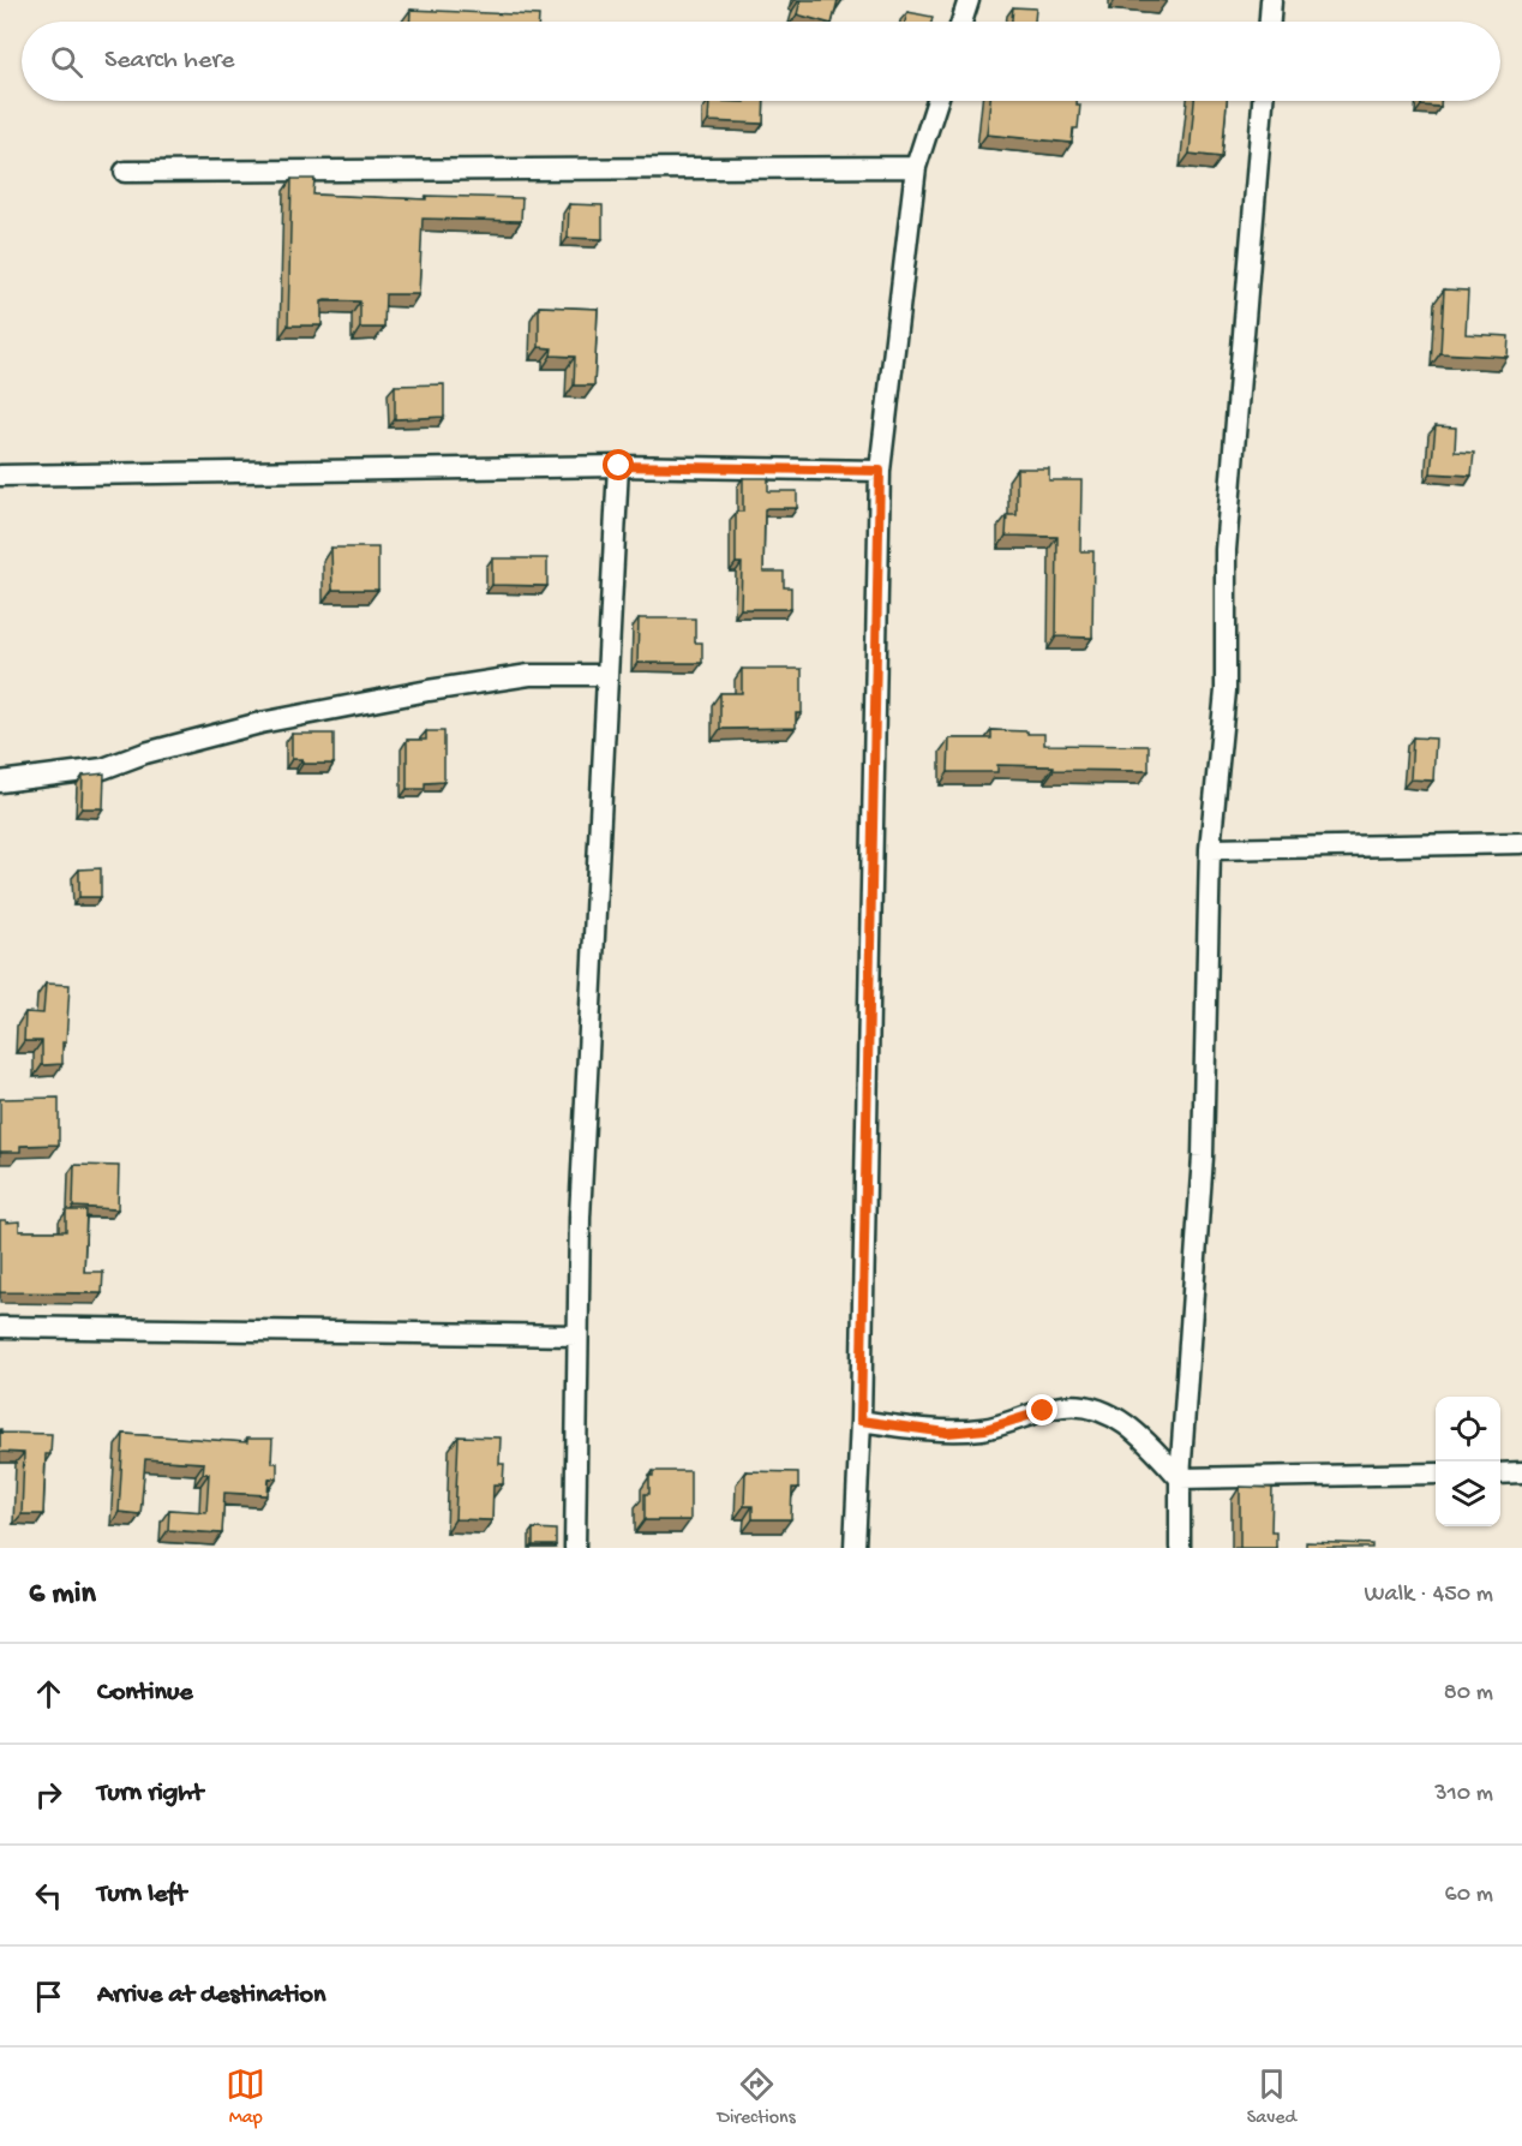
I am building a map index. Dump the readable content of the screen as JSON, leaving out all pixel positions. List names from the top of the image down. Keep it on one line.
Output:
{"page":{"search":"Search here","heading":["6 min","Walk · 450 m"],"list":[["Continue","80 m"],["Turn right","310 m"],["Turn left","60 m"],"Arrive at destination"],"nav":["Map","Directions","Saved"]}}
